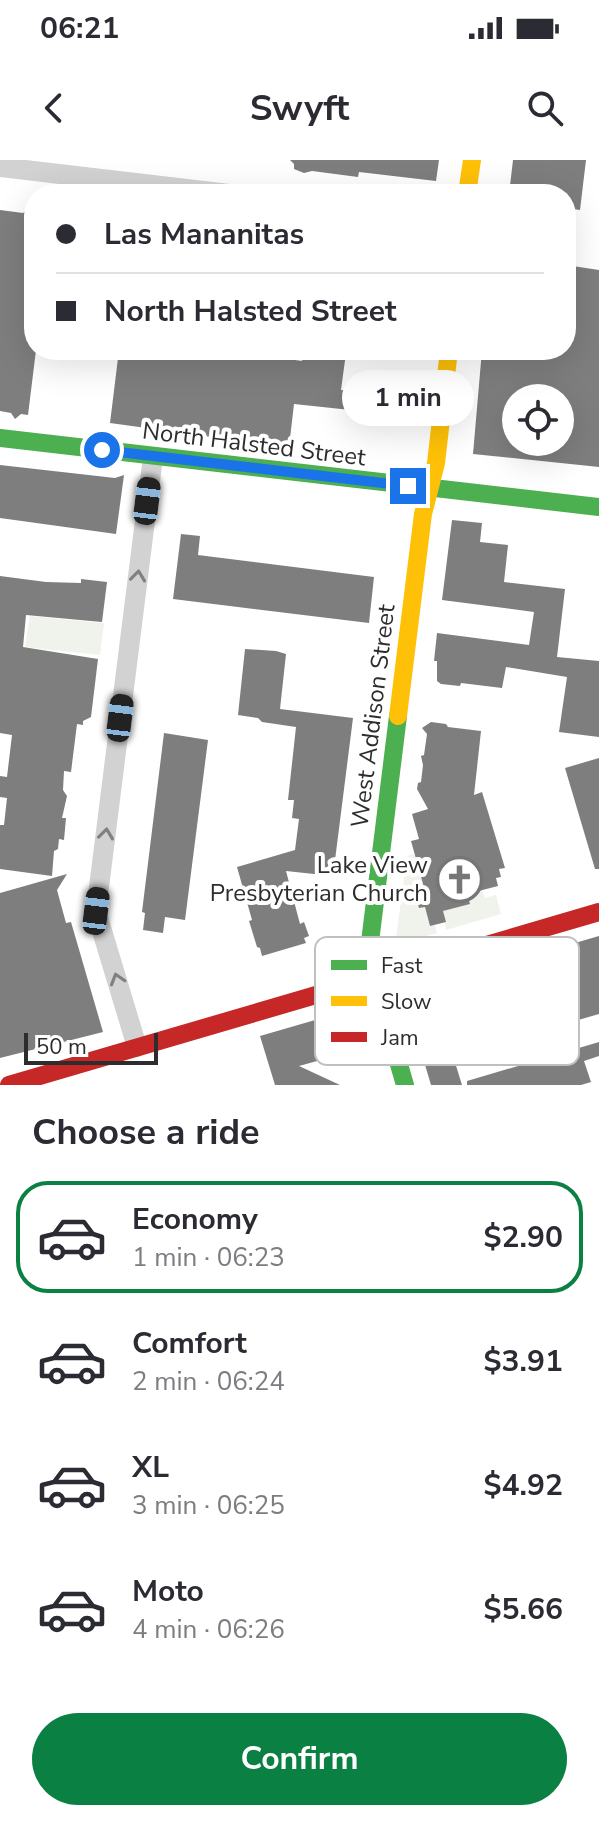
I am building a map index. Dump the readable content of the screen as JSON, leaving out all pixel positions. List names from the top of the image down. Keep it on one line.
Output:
{"streets":{"main road":["North Halsted Street","West Addison Street"]},"crossings":[["North Halsted Street","West Addison Street"]],"places":{"church":["Lake View Presbyterian Church"]},"legend":["Fast","Slow","Jam"],"scale_bar":"50 m","page":{"status":"06:21","header":"Swyft","banner":["Las Mananitas","North Halsted Street"],"bubble":"1 min","scale":"50 m","heading":"Choose a ride","list":[{"name":"Economy","note":"1 min · 06:23","value":"$2.90"},{"name":"Comfort","note":"2 min · 06:24","value":"$3.91"},{"name":"XL","note":"3 min · 06:25","value":"$4.92"},{"name":"Moto","note":"4 min · 06:26","value":"$5.66"}],"buttons":"Confirm"}}
